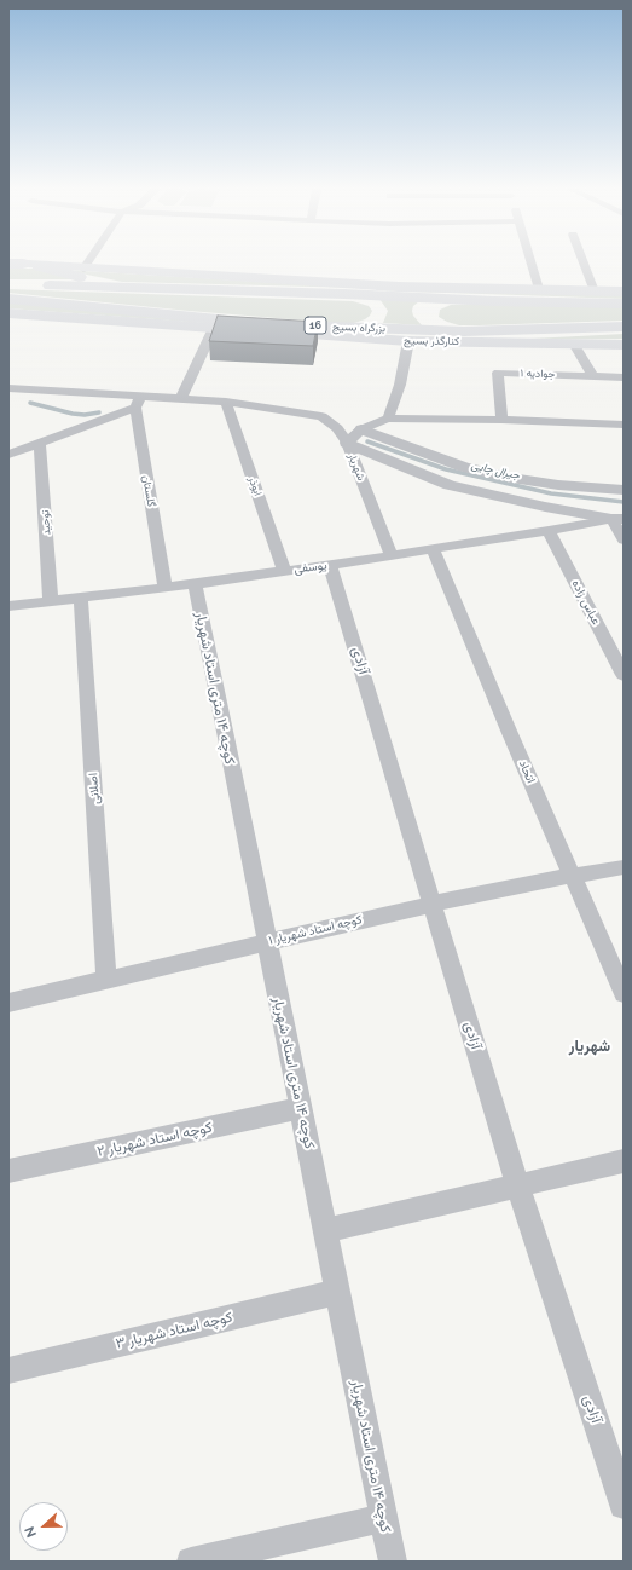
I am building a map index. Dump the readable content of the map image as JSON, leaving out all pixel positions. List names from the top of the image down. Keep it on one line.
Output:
{"streets":{"highway":["16","بزرگراه بسیج"],"main road":["کنارگذر بسیج"],"street":["جوادیه ۱","شهریار","ابوذر","گلستان","توحید","یوسفی","عباس زاده","آزادی","کوچه ۱۴ متری استاد شهریار","اتحاد","اصلانی","کوچه استاد شهریار ۱","کوچه استاد شهریار ۲","کوچه استاد شهریار ۳"]},"crossings":[["شهریار","یوسفی"],["ابوذر","یوسفی"],["گلستان","یوسفی"],["توحید","یوسفی"],["یوسفی","عباس زاده"],["یوسفی","آزادی"],["یوسفی","کوچه ۱۴ متری استاد شهریار"],["یوسفی","اتحاد"],["یوسفی","اصلانی"],["آزادی","کوچه استاد شهریار ۱"],["کوچه ۱۴ متری استاد شهریار","کوچه استاد شهریار ۱"],["کوچه ۱۴ متری استاد شهریار","کوچه استاد شهریار ۲"],["کوچه ۱۴ متری استاد شهریار","کوچه استاد شهریار ۳"],["اتحاد","کوچه استاد شهریار ۱"],["اصلانی","کوچه استاد شهریار ۱"]],"districts":["شهریار"],"water":["جیرال چایی"],"north":"left"}
